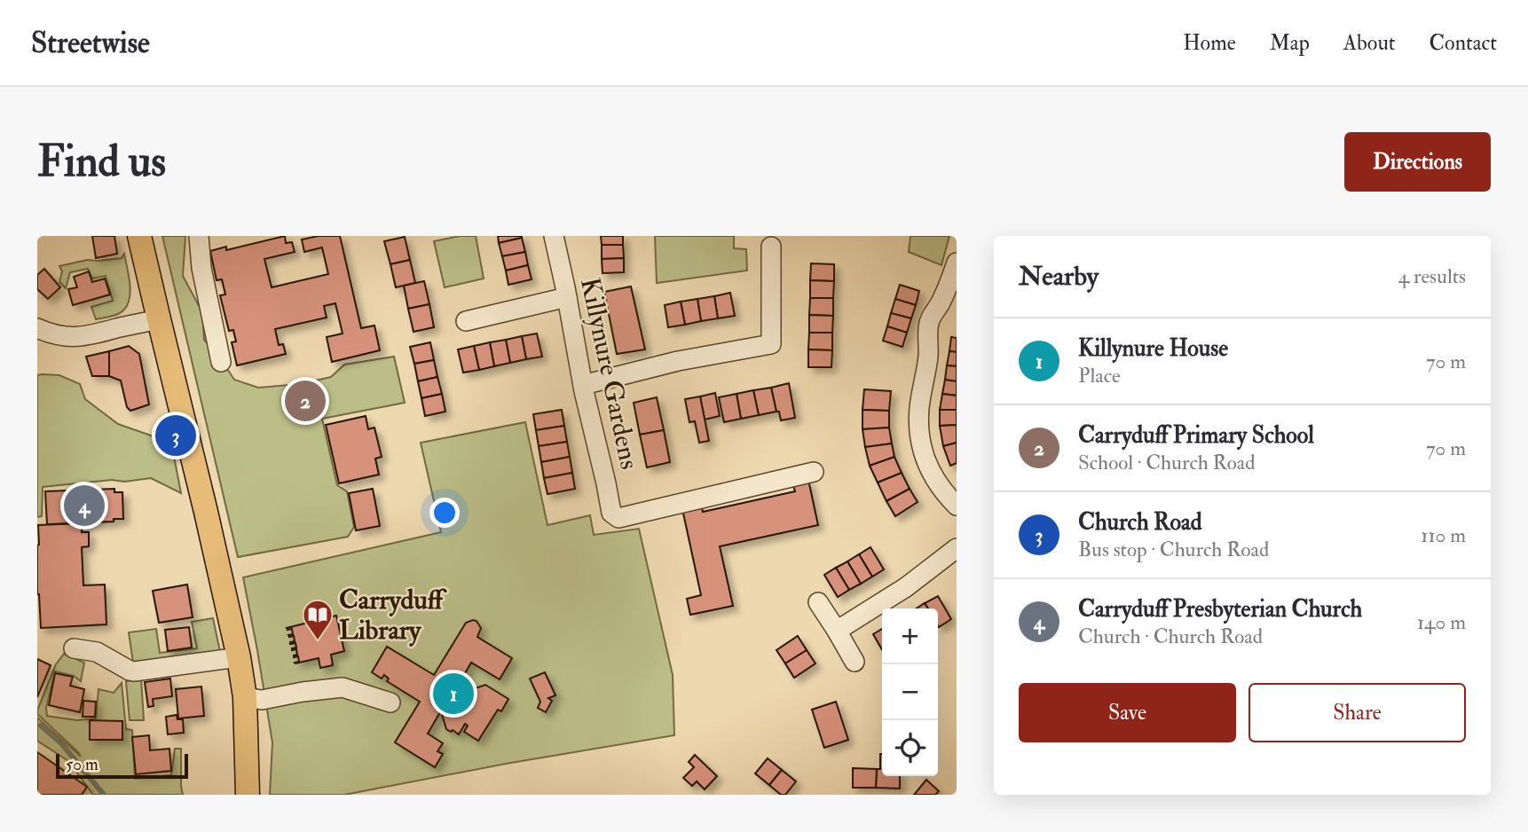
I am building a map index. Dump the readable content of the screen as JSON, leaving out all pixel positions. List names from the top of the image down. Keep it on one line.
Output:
{"streets":{"street":["Killynure Gardens"]},"places":{"library":["Carryduff Library"]},"scale_bar":"50 m","page":{"header":"Streetwise","nav":["Home","Map","About","Contact"],"buttons":["Directions",["Save","Share"]],"title":"Find us","heading":["Nearby","4 results"],"list":[{"mark":"1","name":"Killynure House","note":"Place","value":"70 m"},{"mark":"2","name":"Carryduff Primary School","note":"School · Church Road","value":"70 m"},{"mark":"3","name":"Church Road","note":"Bus stop · Church Road","value":"110 m"},{"mark":"4","name":"Carryduff Presbyterian Church","note":"Church · Church Road","value":"140 m"}],"pins":["2","3","4","1"],"map_buttons":["+","−"],"scale":"50 m"}}
